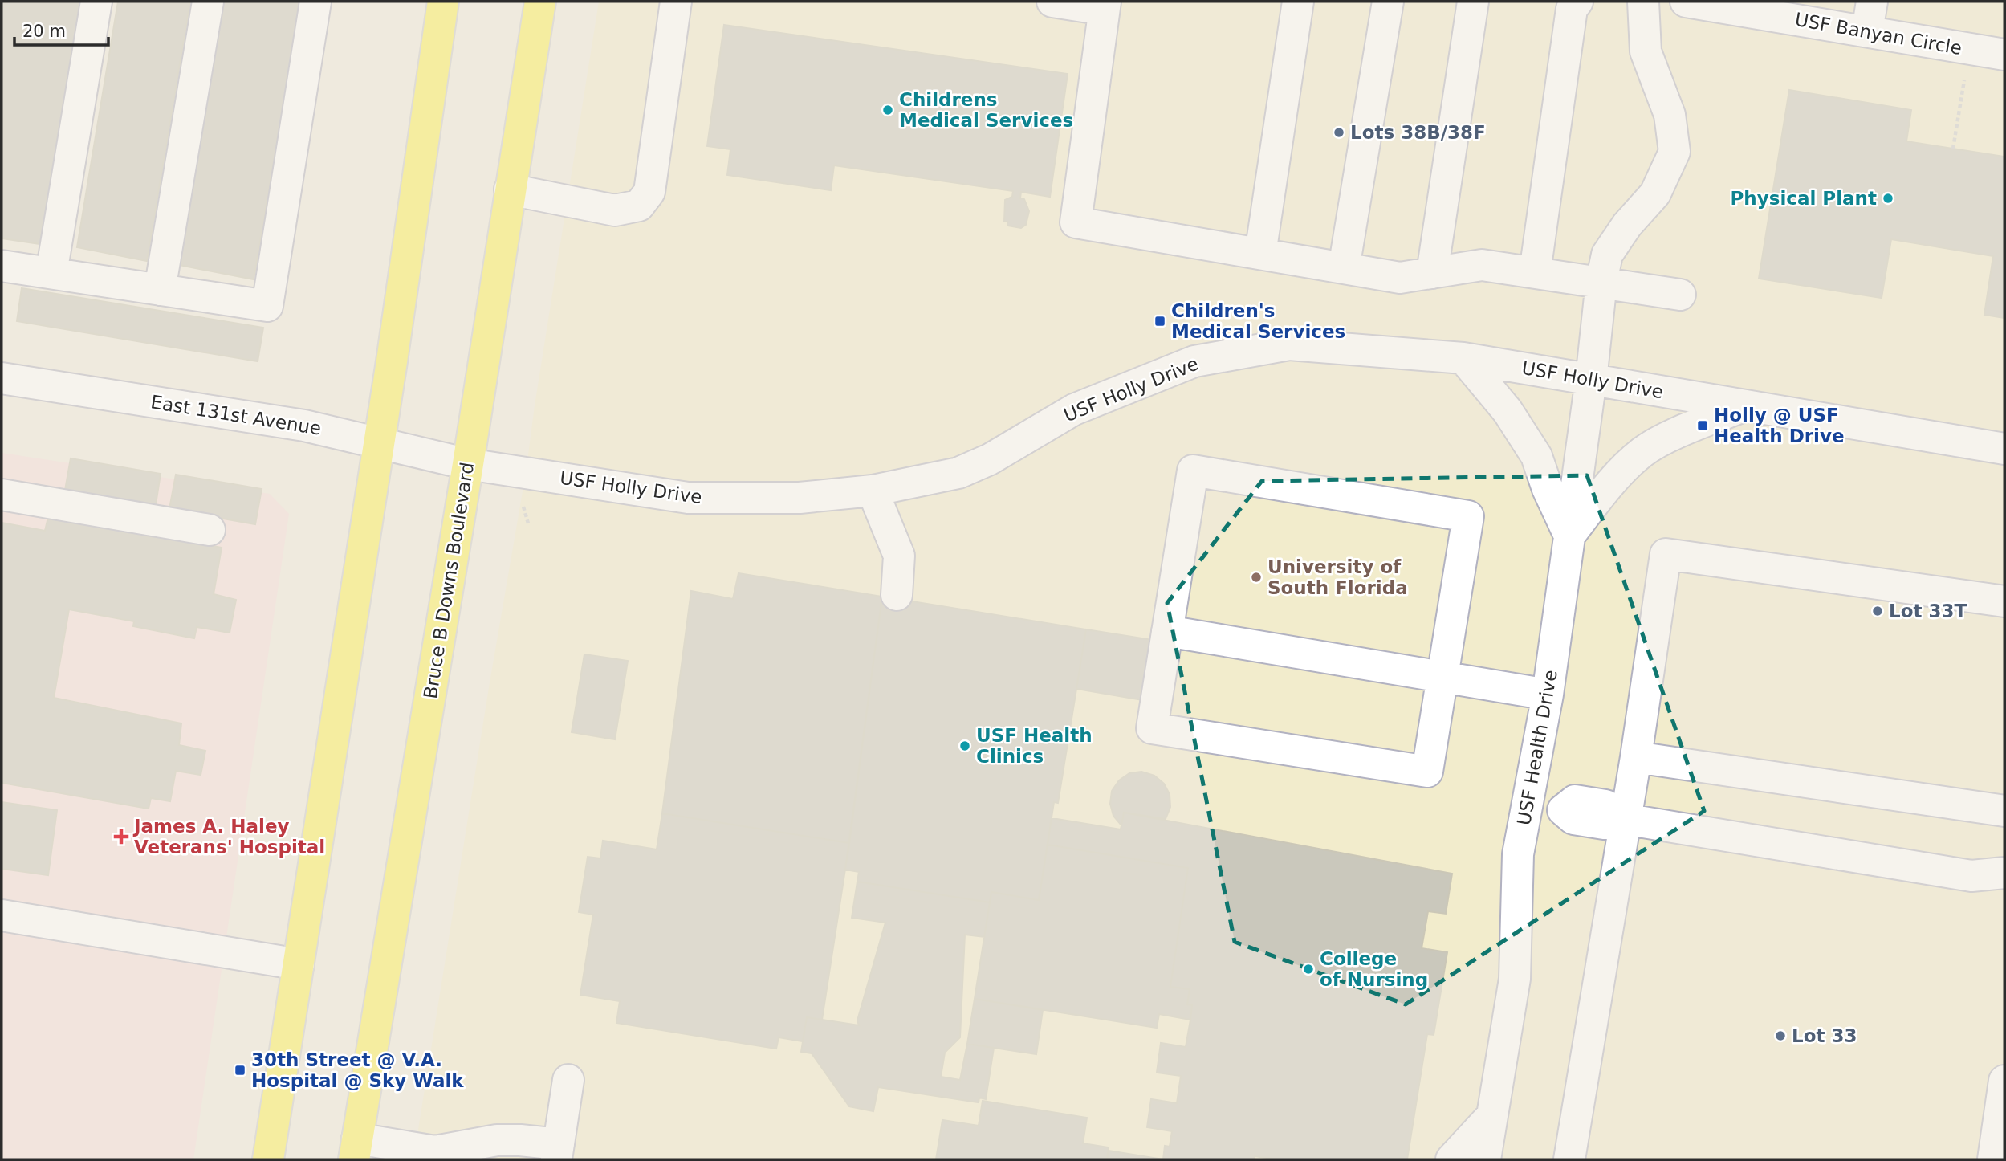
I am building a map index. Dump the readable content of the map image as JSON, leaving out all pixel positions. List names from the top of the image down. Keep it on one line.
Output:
{"streets":{"main road":["Bruce B Downs Boulevard"],"street":["USF Banyan Circle","USF Holly Drive","East 131st Avenue","USF Health Drive"]},"crossings":[["USF Holly Drive","East 131st Avenue"],["USF Holly Drive","Bruce B Downs Boulevard"],["USF Holly Drive","USF Health Drive"],["East 131st Avenue","Bruce B Downs Boulevard"]],"places":{"other":["Childrens Medical Services","Lots 38B/38F","Physical Plant","University of South Florida","Lot 33T","USF Health Clinics","College of Nursing","Lot 33"],"transit":["Children's Medical Services","Holly @ USF Health Drive","30th Street @ V.A. Hospital @ Sky Walk"],"health":["James A. Haley Veterans' Hospital"]},"scale_bar":"20 m"}
